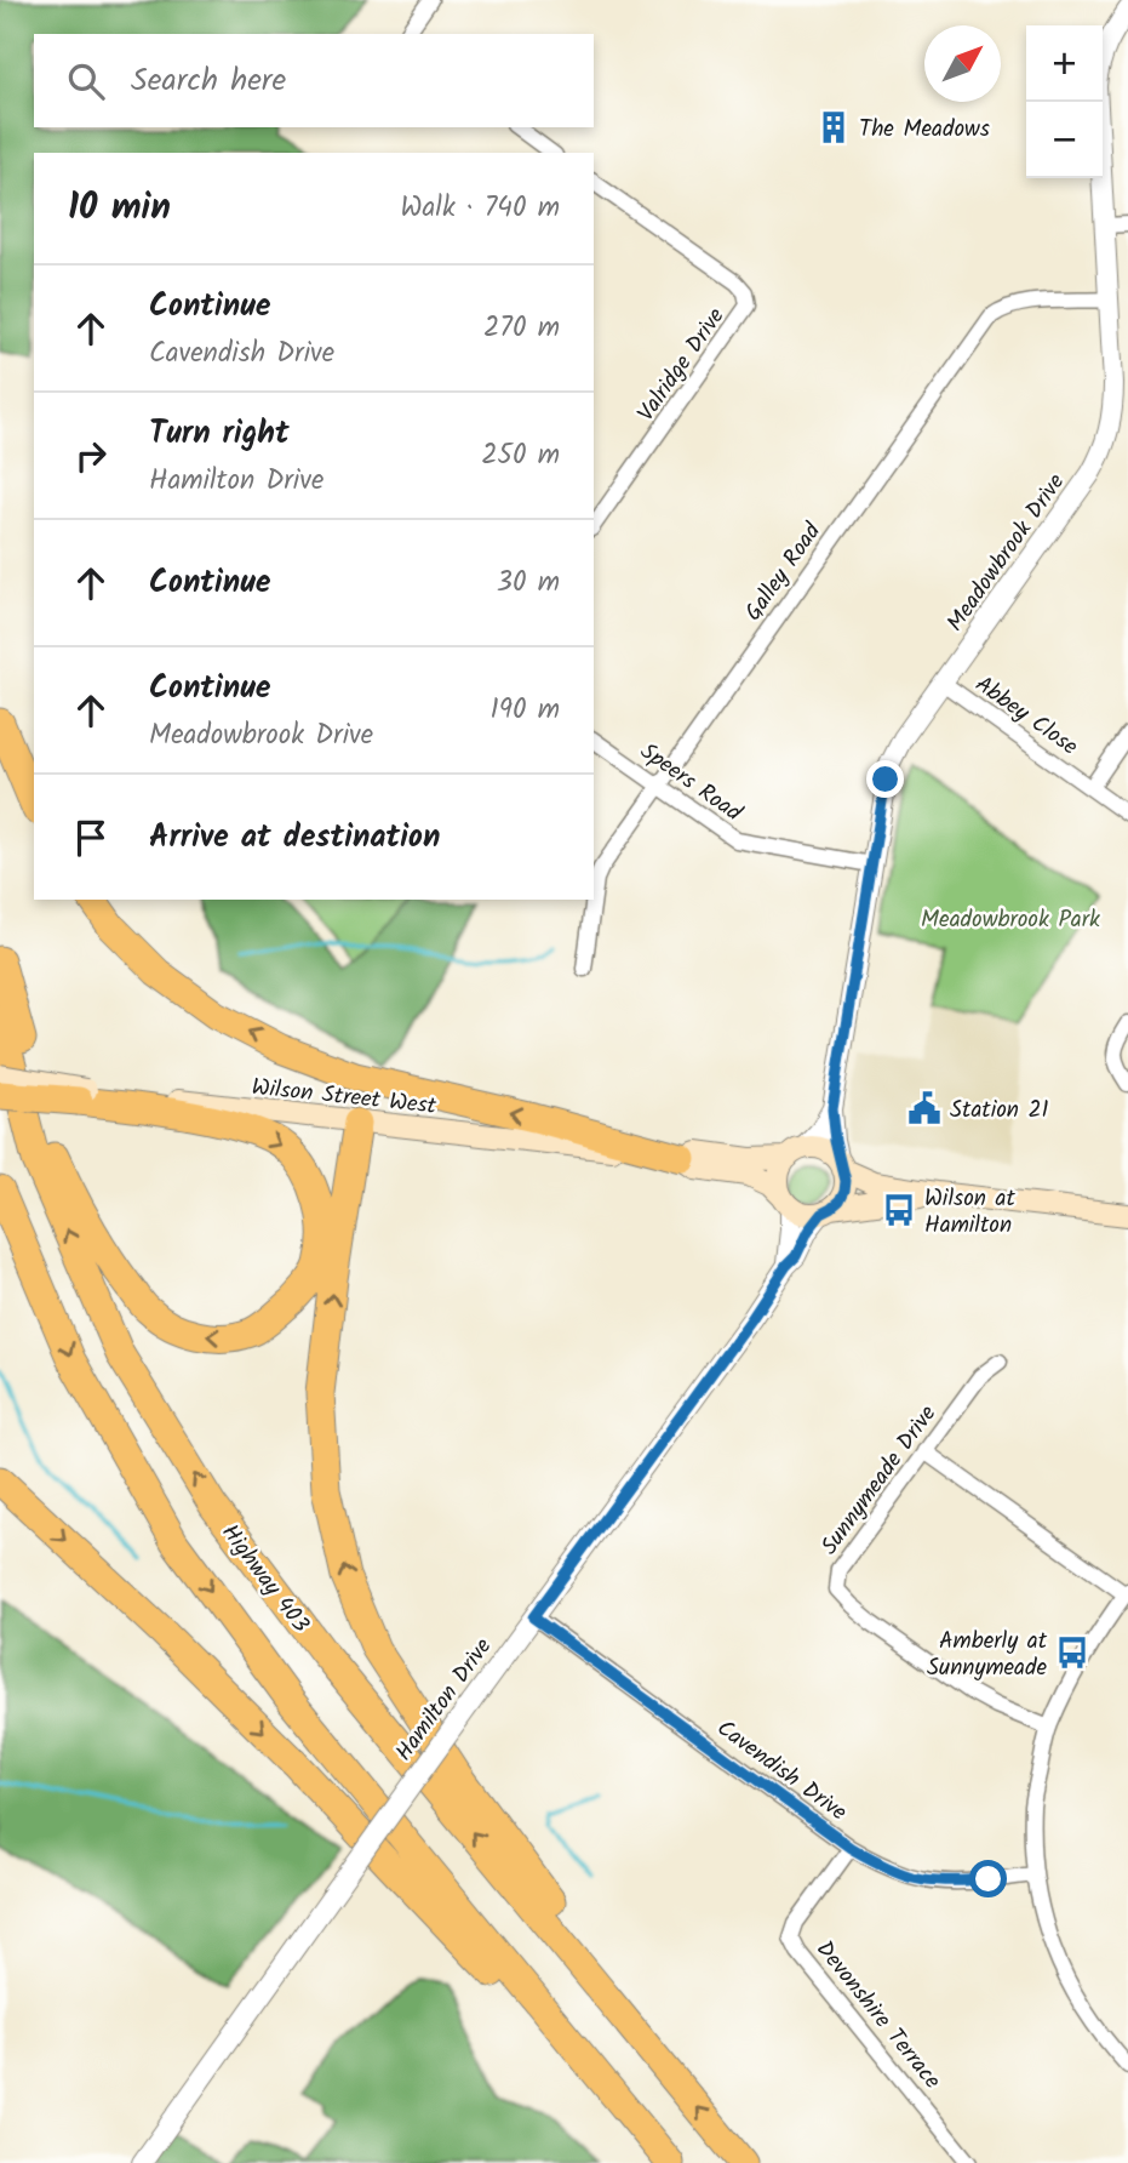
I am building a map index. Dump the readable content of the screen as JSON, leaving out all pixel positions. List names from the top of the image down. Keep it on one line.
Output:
{"streets":{"highway":["Highway 403"],"main road":["Wilson Street West"],"street":["Valridge Drive","Meadowbrook Drive","Galley Road","Abbey Close","Speers Road","Sunnymeade Drive","Hamilton Drive","Cavendish Drive","Devonshire Terrace"]},"crossings":[["Meadowbrook Drive","Galley Road"],["Meadowbrook Drive","Abbey Close"],["Meadowbrook Drive","Speers Road"],["Meadowbrook Drive","Wilson Street West"],["Meadowbrook Drive","Hamilton Drive"],["Galley Road","Speers Road"],["Wilson Street West","Hamilton Drive"],["Hamilton Drive","Cavendish Drive"],["Cavendish Drive","Devonshire Terrace"]],"parks":["Meadowbrook Park"],"places":{"building":["The Meadows"],"public building":["Station 21"],"bus stop":["Wilson at Hamilton","Amberly at Sunnymeade"]},"north":"top right","page":{"map_buttons":["+","−"],"search":"Search here","heading":["10 min","Walk · 740 m"],"list":[["Continue","Cavendish Drive","270 m"],["Turn right","Hamilton Drive","250 m"],["Continue","30 m"],["Continue","Meadowbrook Drive","190 m"],"Arrive at destination"]}}
